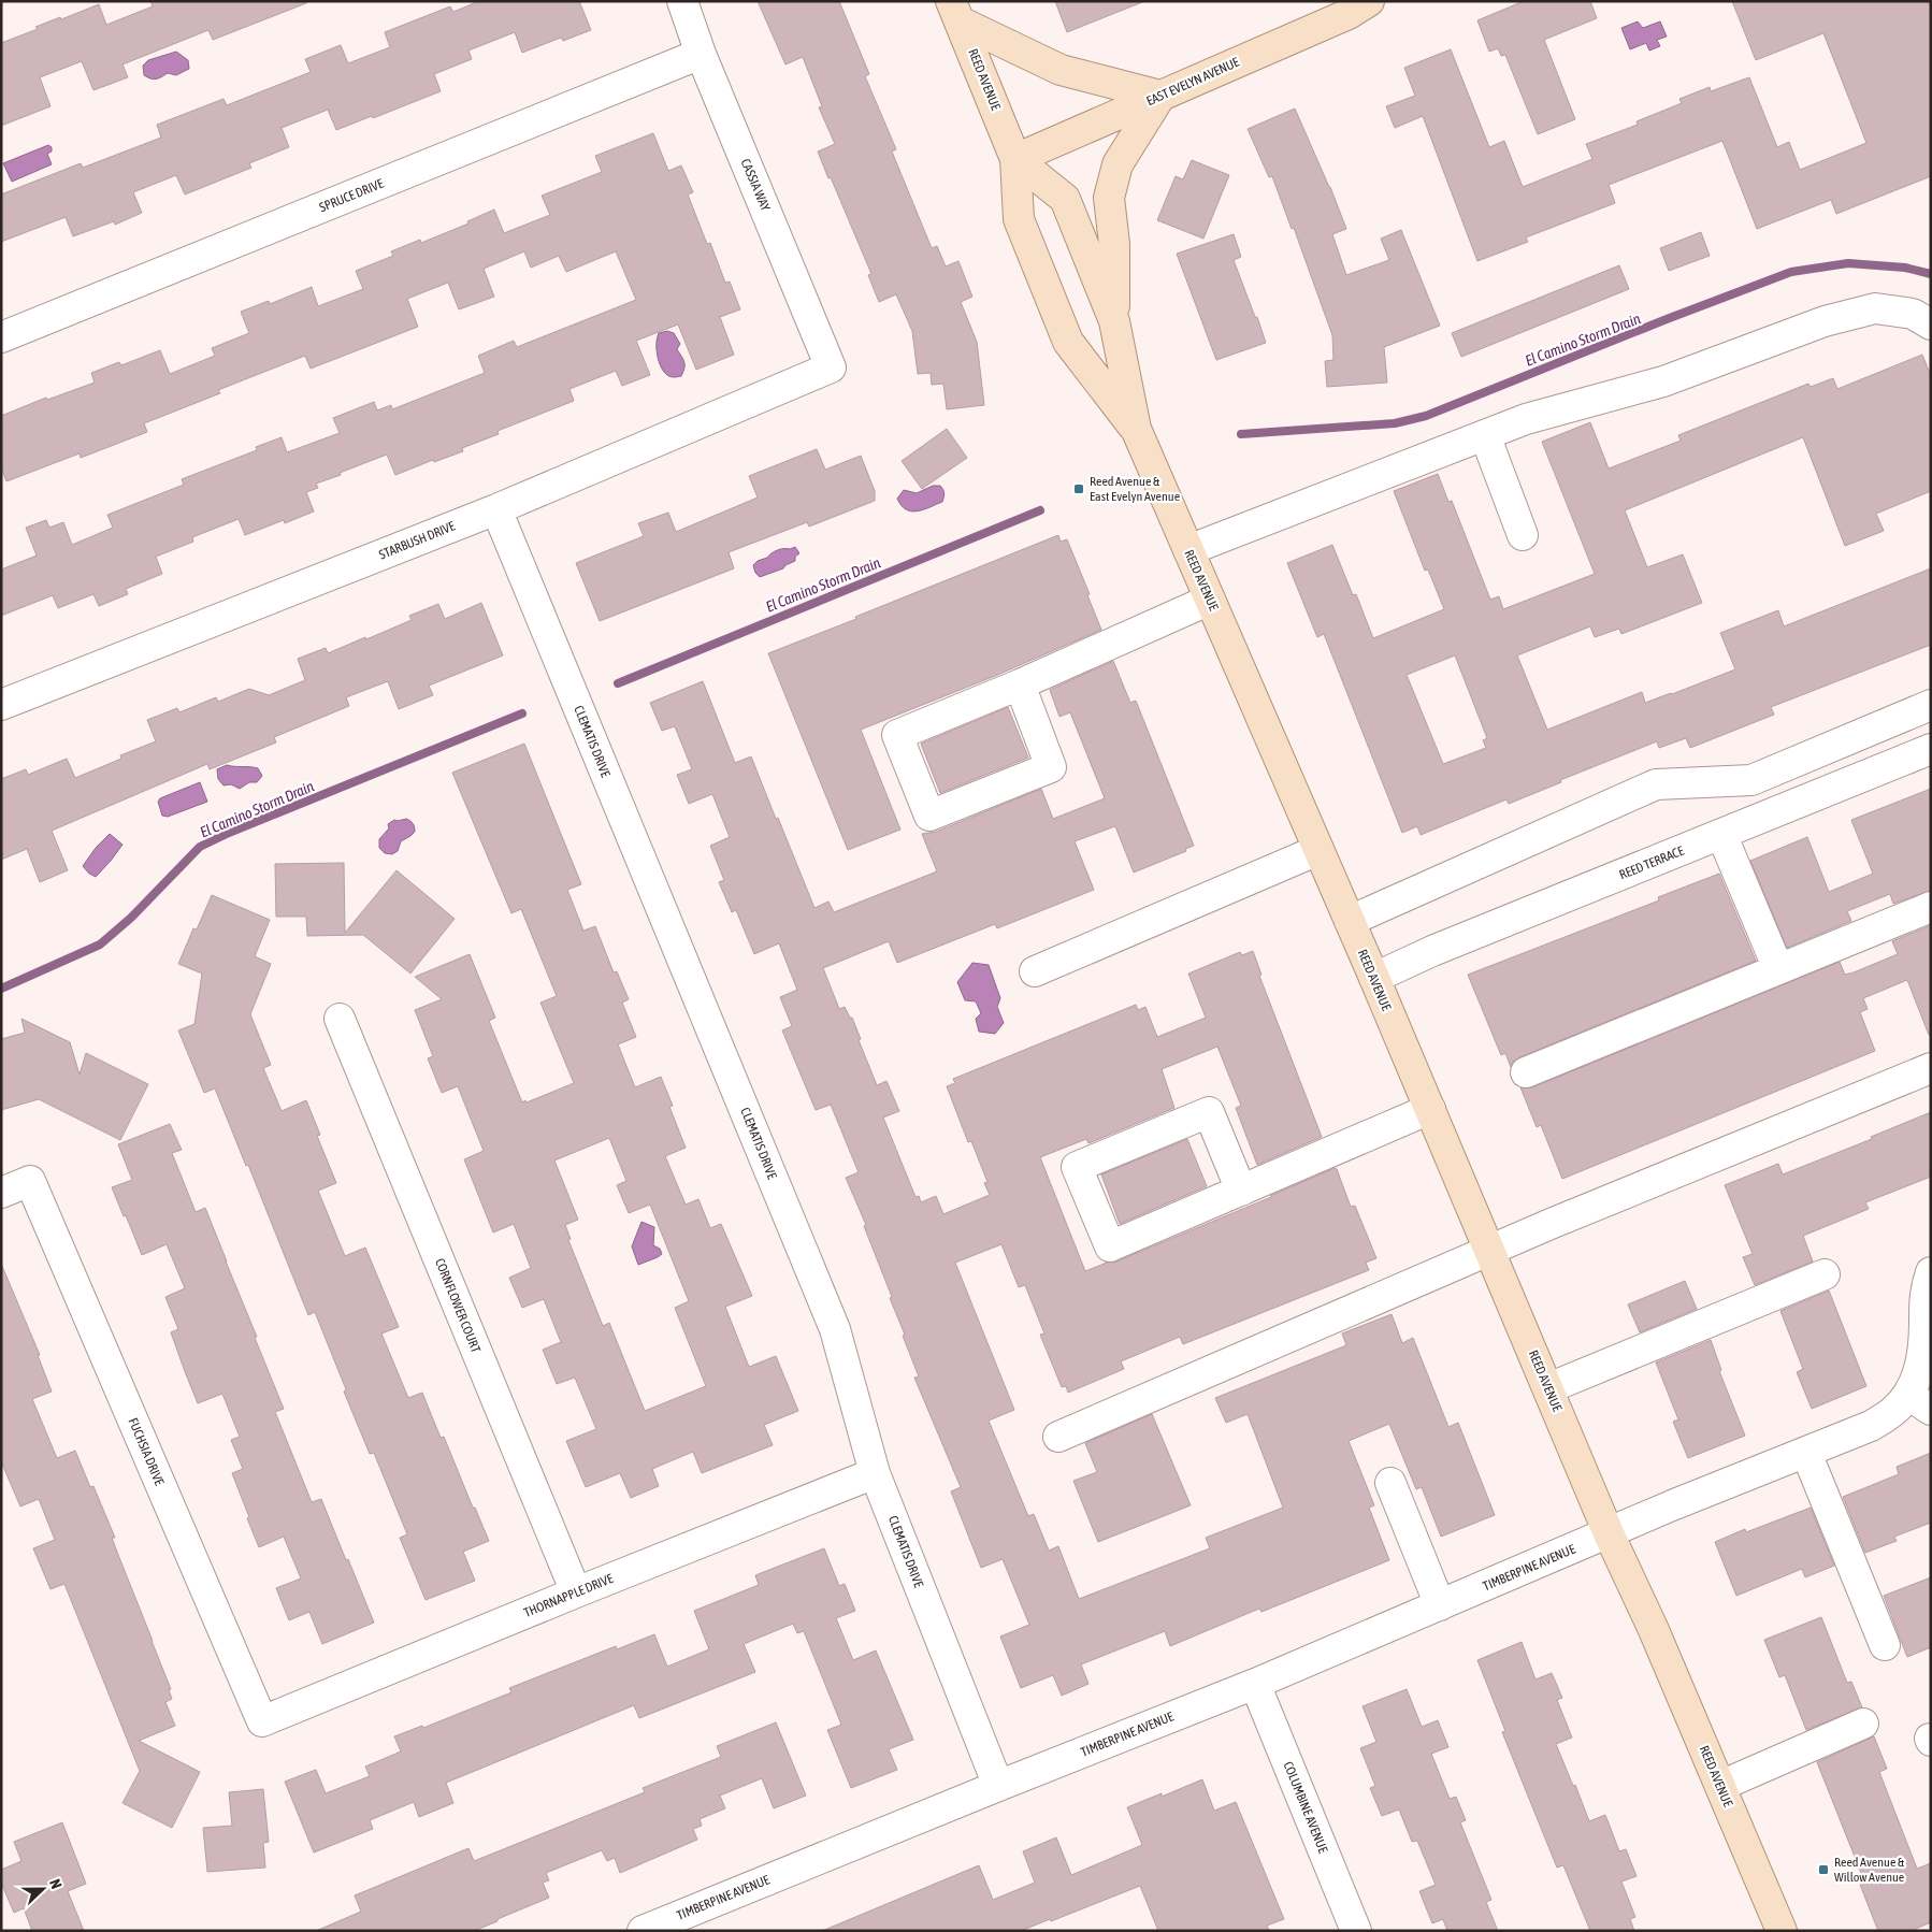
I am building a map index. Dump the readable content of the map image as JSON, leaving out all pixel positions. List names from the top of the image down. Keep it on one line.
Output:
{"streets":{"main road":["REED AVENUE","EAST EVELYN AVENUE"],"street":["CASSIA WAY","SPRUCE DRIVE","STARBUSH DRIVE","CLEMATIS DRIVE","REED TERRACE","CORNFLOWER COURT","FUCHSIA DRIVE","TIMBERPINE AVENUE","THORNAPPLE DRIVE","COLUMBINE AVENUE"]},"crossings":[["REED AVENUE","EAST EVELYN AVENUE"],["REED AVENUE","REED TERRACE"],["REED AVENUE","TIMBERPINE AVENUE"],["CASSIA WAY","SPRUCE DRIVE"],["CASSIA WAY","STARBUSH DRIVE"],["STARBUSH DRIVE","CLEMATIS DRIVE"],["CLEMATIS DRIVE","TIMBERPINE AVENUE"],["CLEMATIS DRIVE","THORNAPPLE DRIVE"],["CORNFLOWER COURT","THORNAPPLE DRIVE"],["FUCHSIA DRIVE","THORNAPPLE DRIVE"],["TIMBERPINE AVENUE","COLUMBINE AVENUE"]],"water":["El Camino Storm Drain"],"places":{"transit":["Reed Avenue & East Evelyn Avenue","Reed Avenue & Willow Avenue"]},"north":"right"}
